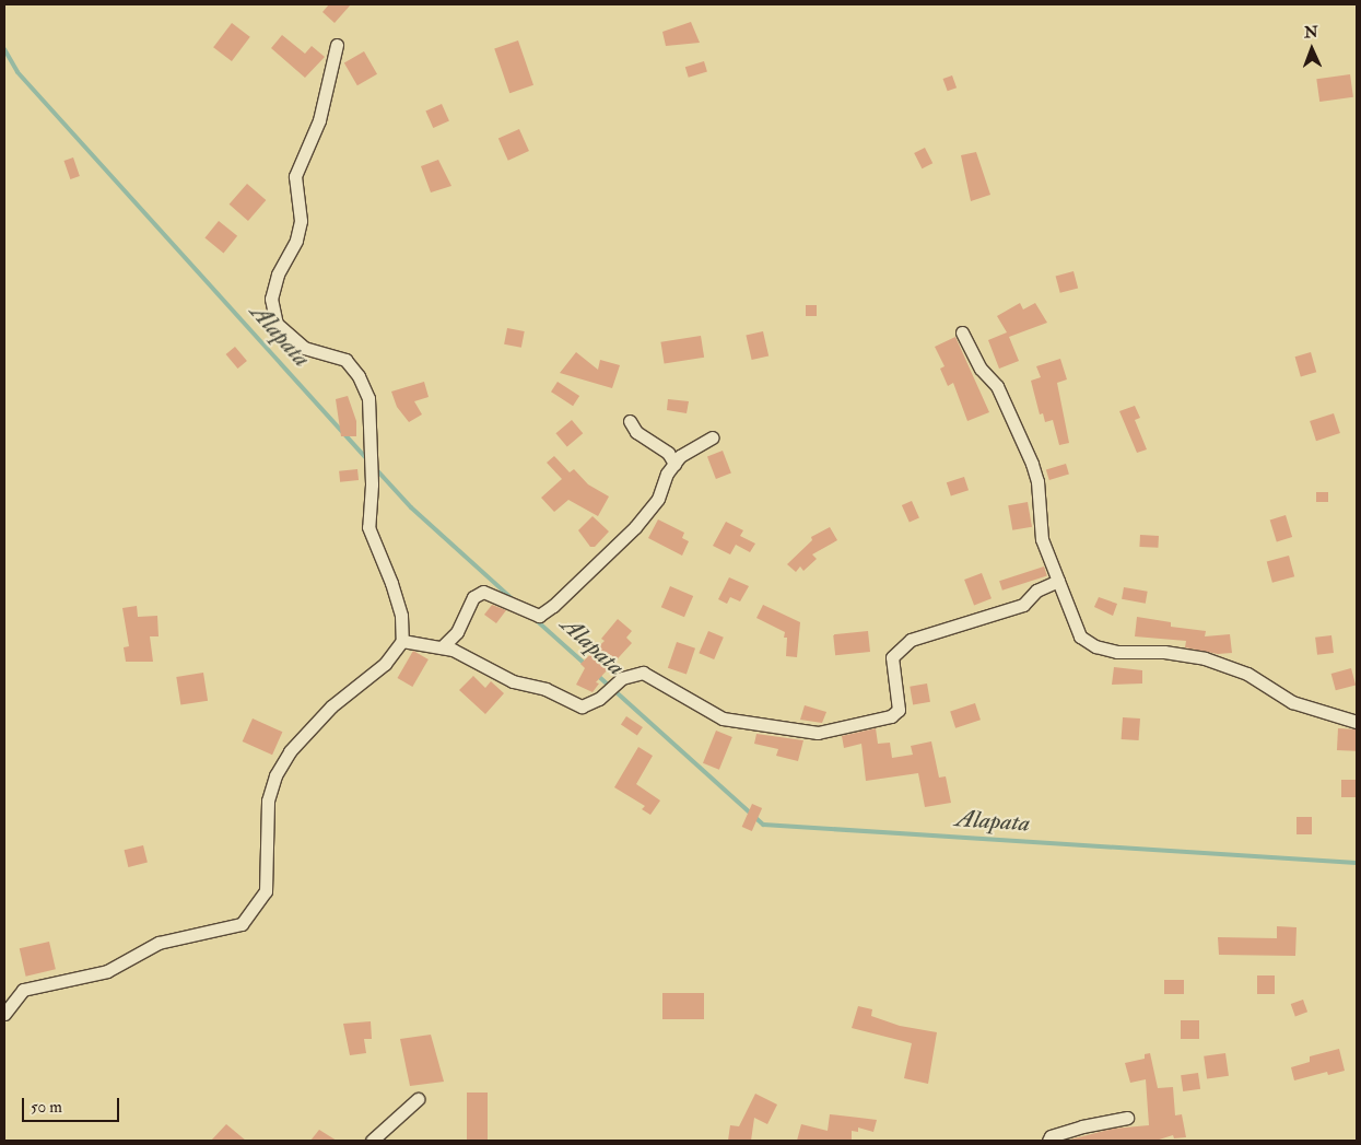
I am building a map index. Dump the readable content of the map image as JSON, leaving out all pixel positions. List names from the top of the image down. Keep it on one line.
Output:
{"water":["Alapata"],"scale_bar":"50 m","north":"top"}
